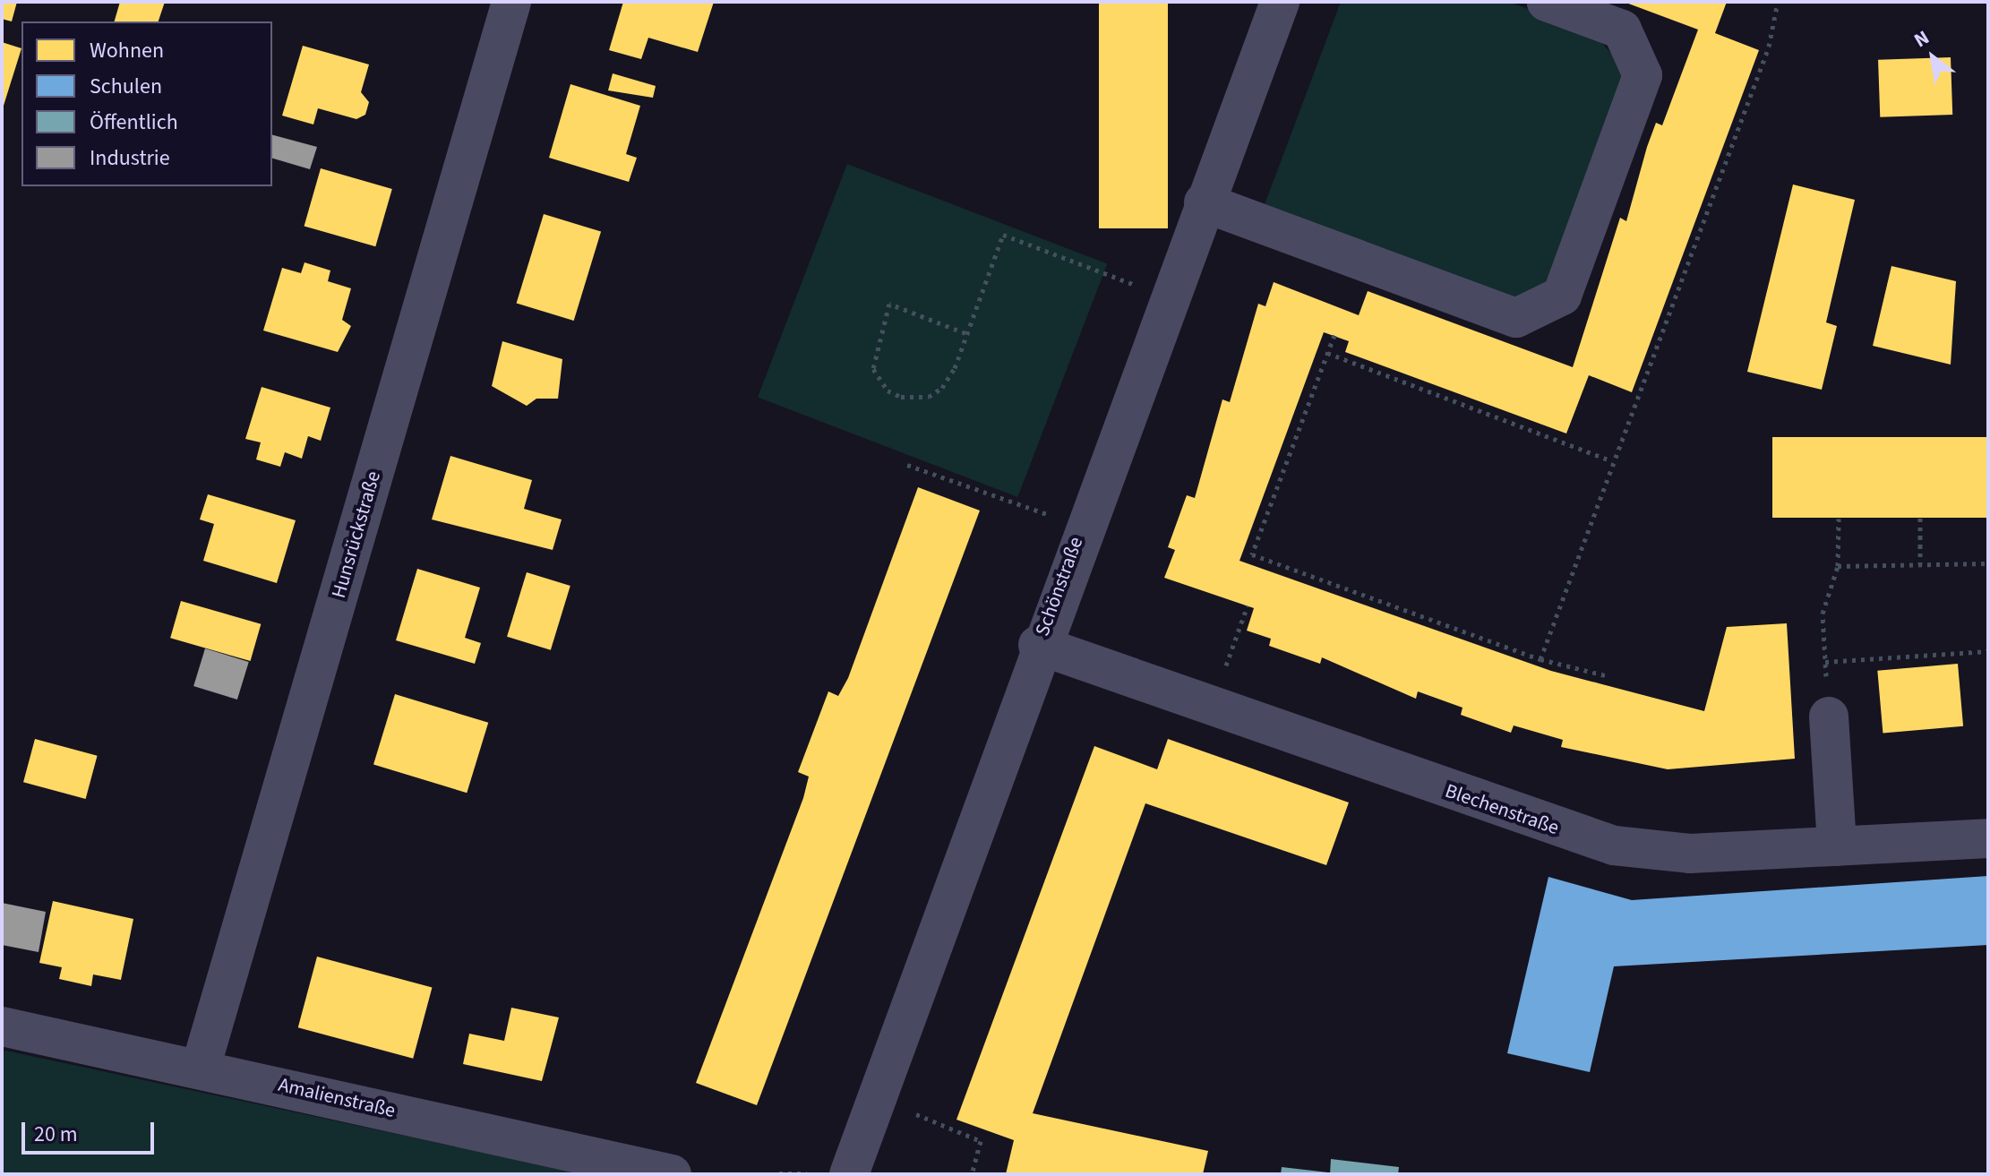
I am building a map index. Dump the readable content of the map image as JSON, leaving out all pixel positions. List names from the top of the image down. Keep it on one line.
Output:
{"streets":{"street":["Hunsrückstraße","Schönstraße","Blechenstraße","Amalienstraße"]},"crossings":[["Hunsrückstraße","Amalienstraße"],["Schönstraße","Blechenstraße"]],"legend":["Wohnen","Schulen","Öffentlich","Industrie"],"scale_bar":"20 m","north":"top left"}
